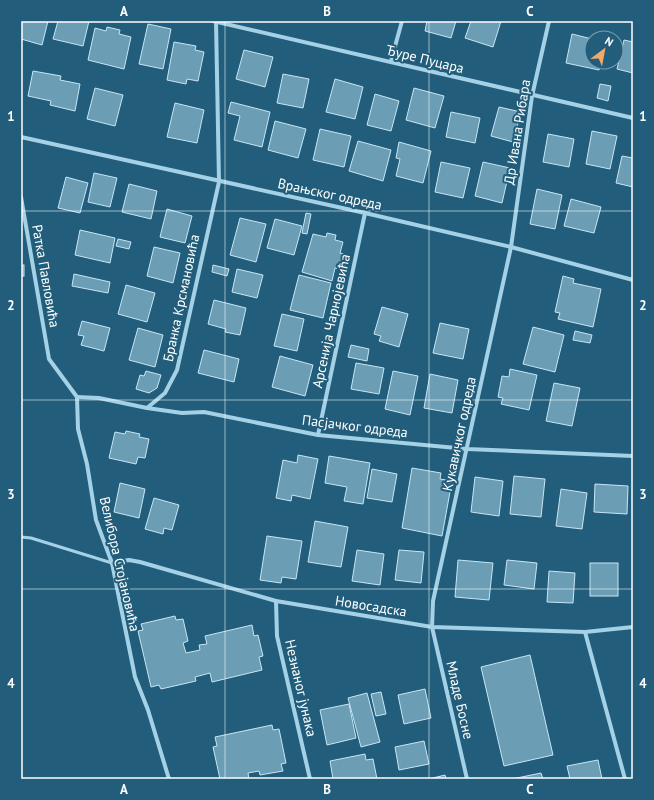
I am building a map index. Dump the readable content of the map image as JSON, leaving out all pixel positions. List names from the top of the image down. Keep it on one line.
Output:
{"streets":{"street":["Ђуре Пуцара","Др Ивана Рибара","Врањског одреда","Ратка Павловића","Бранка Крсмановића","Арсенија Чарнојевића","Пасјачког одреда","Кукавичког одреда","Велибора Стојановића","Новосадска","Незнаног јунака","Младе Босне"]},"crossings":[["Ђуре Пуцара","Др Ивана Рибара"],["Ђуре Пуцара","Бранка Крсмановића"],["Др Ивана Рибара","Врањског одреда"],["Др Ивана Рибара","Кукавичког одреда"],["Врањског одреда","Бранка Крсмановића"],["Врањског одреда","Арсенија Чарнојевића"],["Врањског одреда","Кукавичког одреда"],["Ратка Павловића","Пасјачког одреда"],["Ратка Павловића","Велибора Стојановића"],["Бранка Крсмановића","Пасјачког одреда"],["Арсенија Чарнојевића","Пасјачког одреда"],["Пасјачког одреда","Кукавичког одреда"],["Пасјачког одреда","Велибора Стојановића"],["Кукавичког одреда","Новосадска"],["Кукавичког одреда","Младе Босне"],["Велибора Стојановића","Новосадска"],["Новосадска","Незнаног јунака"],["Новосадска","Младе Босне"]],"north":"top right","grid":{"columns":["A","B","C"],"rows":["1","2","3","4"]}}
